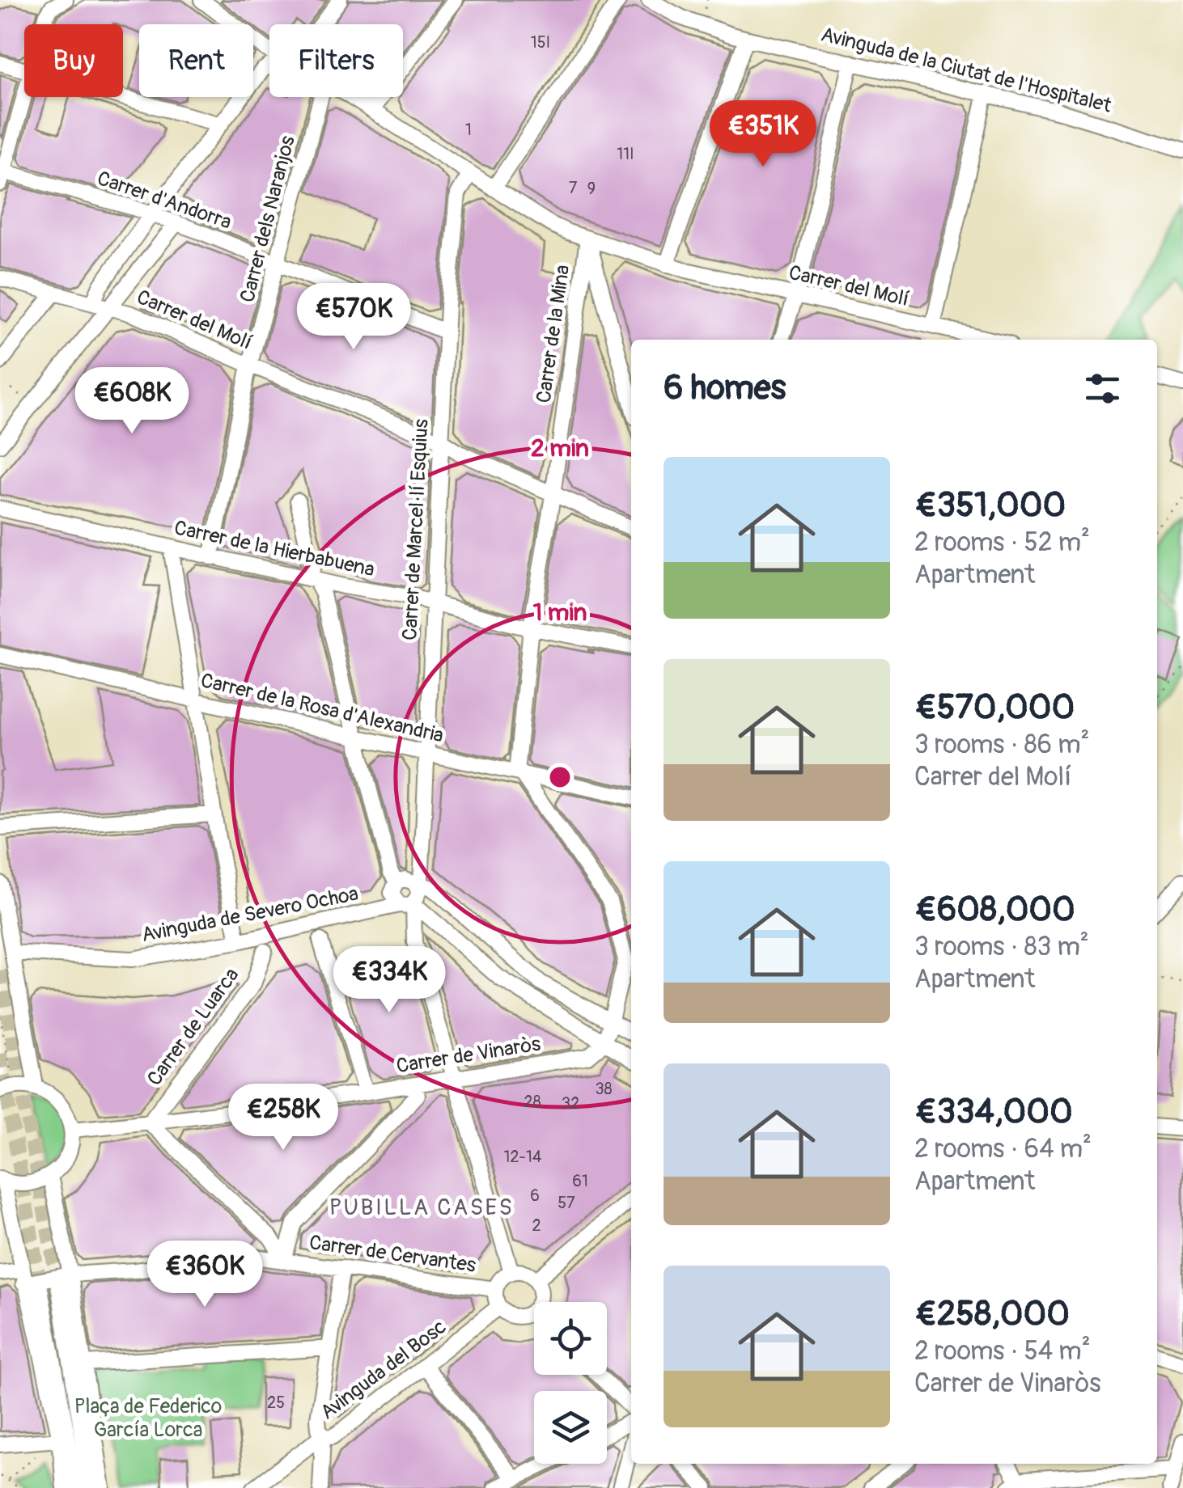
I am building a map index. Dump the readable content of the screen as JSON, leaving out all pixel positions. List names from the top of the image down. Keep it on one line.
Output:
{"streets":{"street":["Avinguda de la Ciutat de l'Hospitalet","Carrer d'Andorra","Carrer dels Naranjos","Carrer del Molí","Carrer de la Mina","Carrer de Marcel·lí Esquius","Carrer de la Hierbabuena","Carrer de la Rosa d'Alexandria","Avinguda de Severo Ochoa","Carrer de Luarca","Carrer de Vinaròs","Carrer de Cervantes","Avinguda del Bosc"]},"crossings":[["Carrer d'Andorra","Carrer dels Naranjos"],["Carrer d'Andorra","Carrer de Marcel·lí Esquius"],["Carrer dels Naranjos","Carrer del Molí"],["Carrer dels Naranjos","Carrer de la Hierbabuena"],["Carrer del Molí","Carrer de la Mina"],["Carrer del Molí","Carrer de Marcel·lí Esquius"],["Carrer de la Mina","Carrer de la Hierbabuena"],["Carrer de la Mina","Carrer de la Rosa d'Alexandria"],["Carrer de Marcel·lí Esquius","Carrer de la Hierbabuena"],["Carrer de Marcel·lí Esquius","Carrer de la Rosa d'Alexandria"],["Carrer de Marcel·lí Esquius","Avinguda de Severo Ochoa"],["Carrer de Luarca","Carrer de Vinaròs"],["Carrer de Cervantes","Avinguda del Bosc"]],"districts":["PUBILLA CASES"],"parks":["Plaça de Federico García Lorca"],"house_numbers":["15I","1","11I","7","9","38","28","32","12-14","61","6","57","2","25"],"page":{"chip":["Buy","Rent","Filters"],"price":["€351K","€570K","€608K","€334K","€258K","€360K"],"heading":"6 homes","list":[{"name":"€351,000","note":"2 rooms · 52 m² · Apartment"},{"name":"€570,000","note":"3 rooms · 86 m² · Carrer del Molí"},{"name":"€608,000","note":"3 rooms · 83 m² · Apartment"},{"name":"€334,000","note":"2 rooms · 64 m² · Apartment"},{"name":"€258,000","note":"2 rooms · 54 m² · Carrer de Vinaròs"}]},"rings":["2 min","1 min"]}
